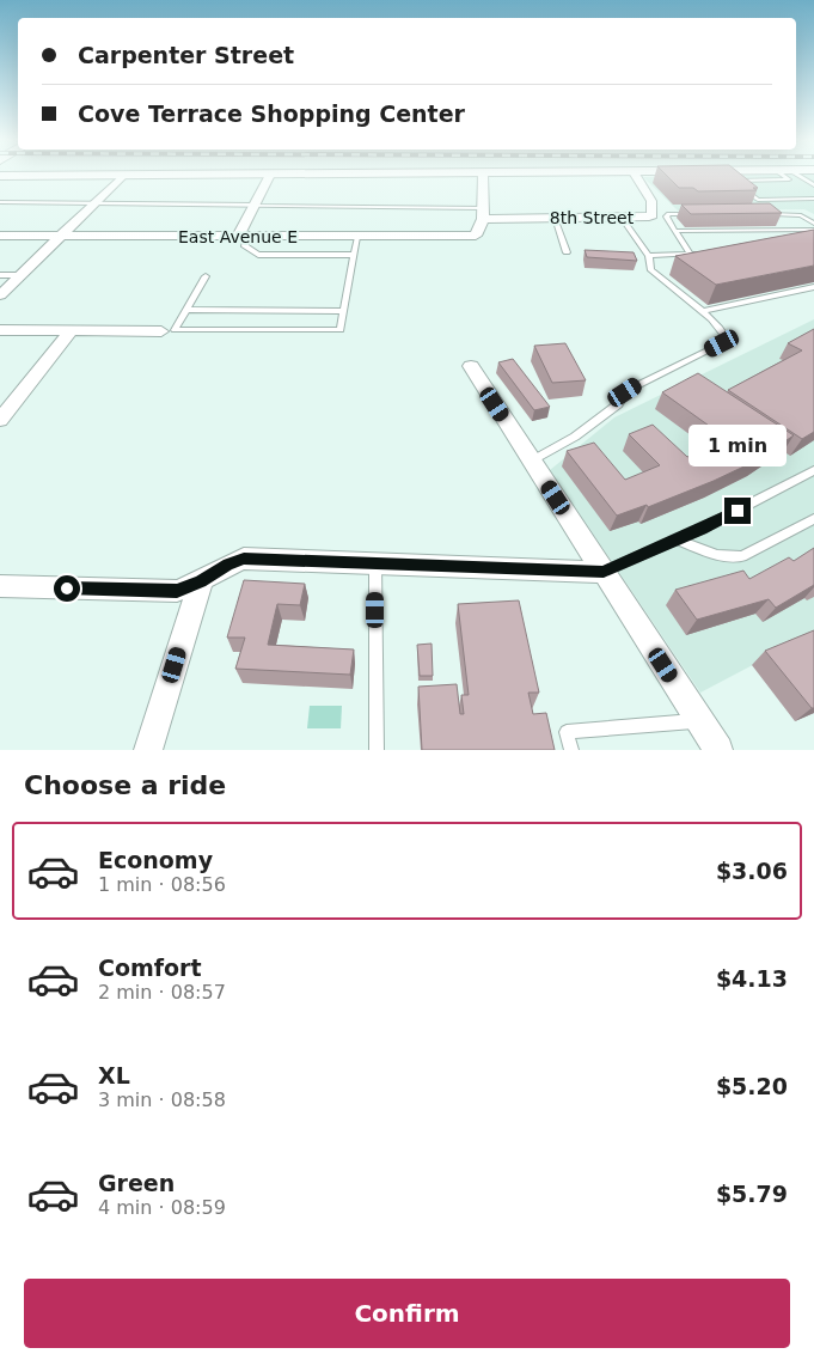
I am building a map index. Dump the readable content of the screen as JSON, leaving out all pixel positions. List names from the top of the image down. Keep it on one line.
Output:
{"streets":{"street":["8th Street","East Avenue E"]},"crossings":[["8th Street","East Avenue E"]],"page":{"banner":["Carpenter Street","Cove Terrace Shopping Center"],"bubble":"1 min","heading":"Choose a ride","list":[{"name":"Economy","note":"1 min · 08:56","value":"$3.06"},{"name":"Comfort","note":"2 min · 08:57","value":"$4.13"},{"name":"XL","note":"3 min · 08:58","value":"$5.20"},{"name":"Green","note":"4 min · 08:59","value":"$5.79"}],"buttons":"Confirm"}}
